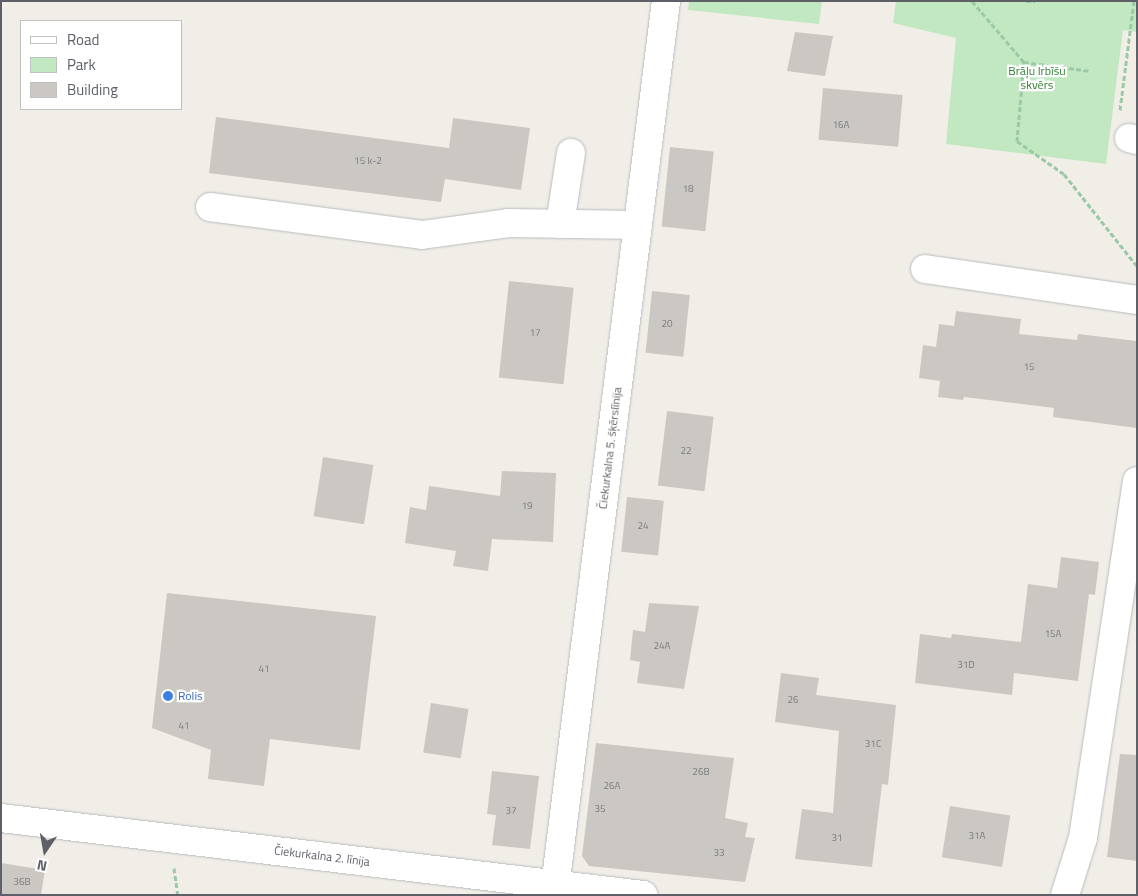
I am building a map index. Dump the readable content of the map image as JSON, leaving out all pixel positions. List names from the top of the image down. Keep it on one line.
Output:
{"streets":{"street":["Čiekurkalna 5. šķērslīnija","Čiekurkalna 2. līnija"]},"crossings":[["Čiekurkalna 5. šķērslīnija","Čiekurkalna 2. līnija"]],"parks":["Brāļu Irbīšu skvērs"],"places":["Rolis"],"house_numbers":["16A","15 k-2","18","20","17","15","22","19","24","15A","24A","31D","41","26","41","31C","26B","26A","35","37","31A","31","33","36B"],"legend":["Road","Park","Building"],"north":"bottom"}
